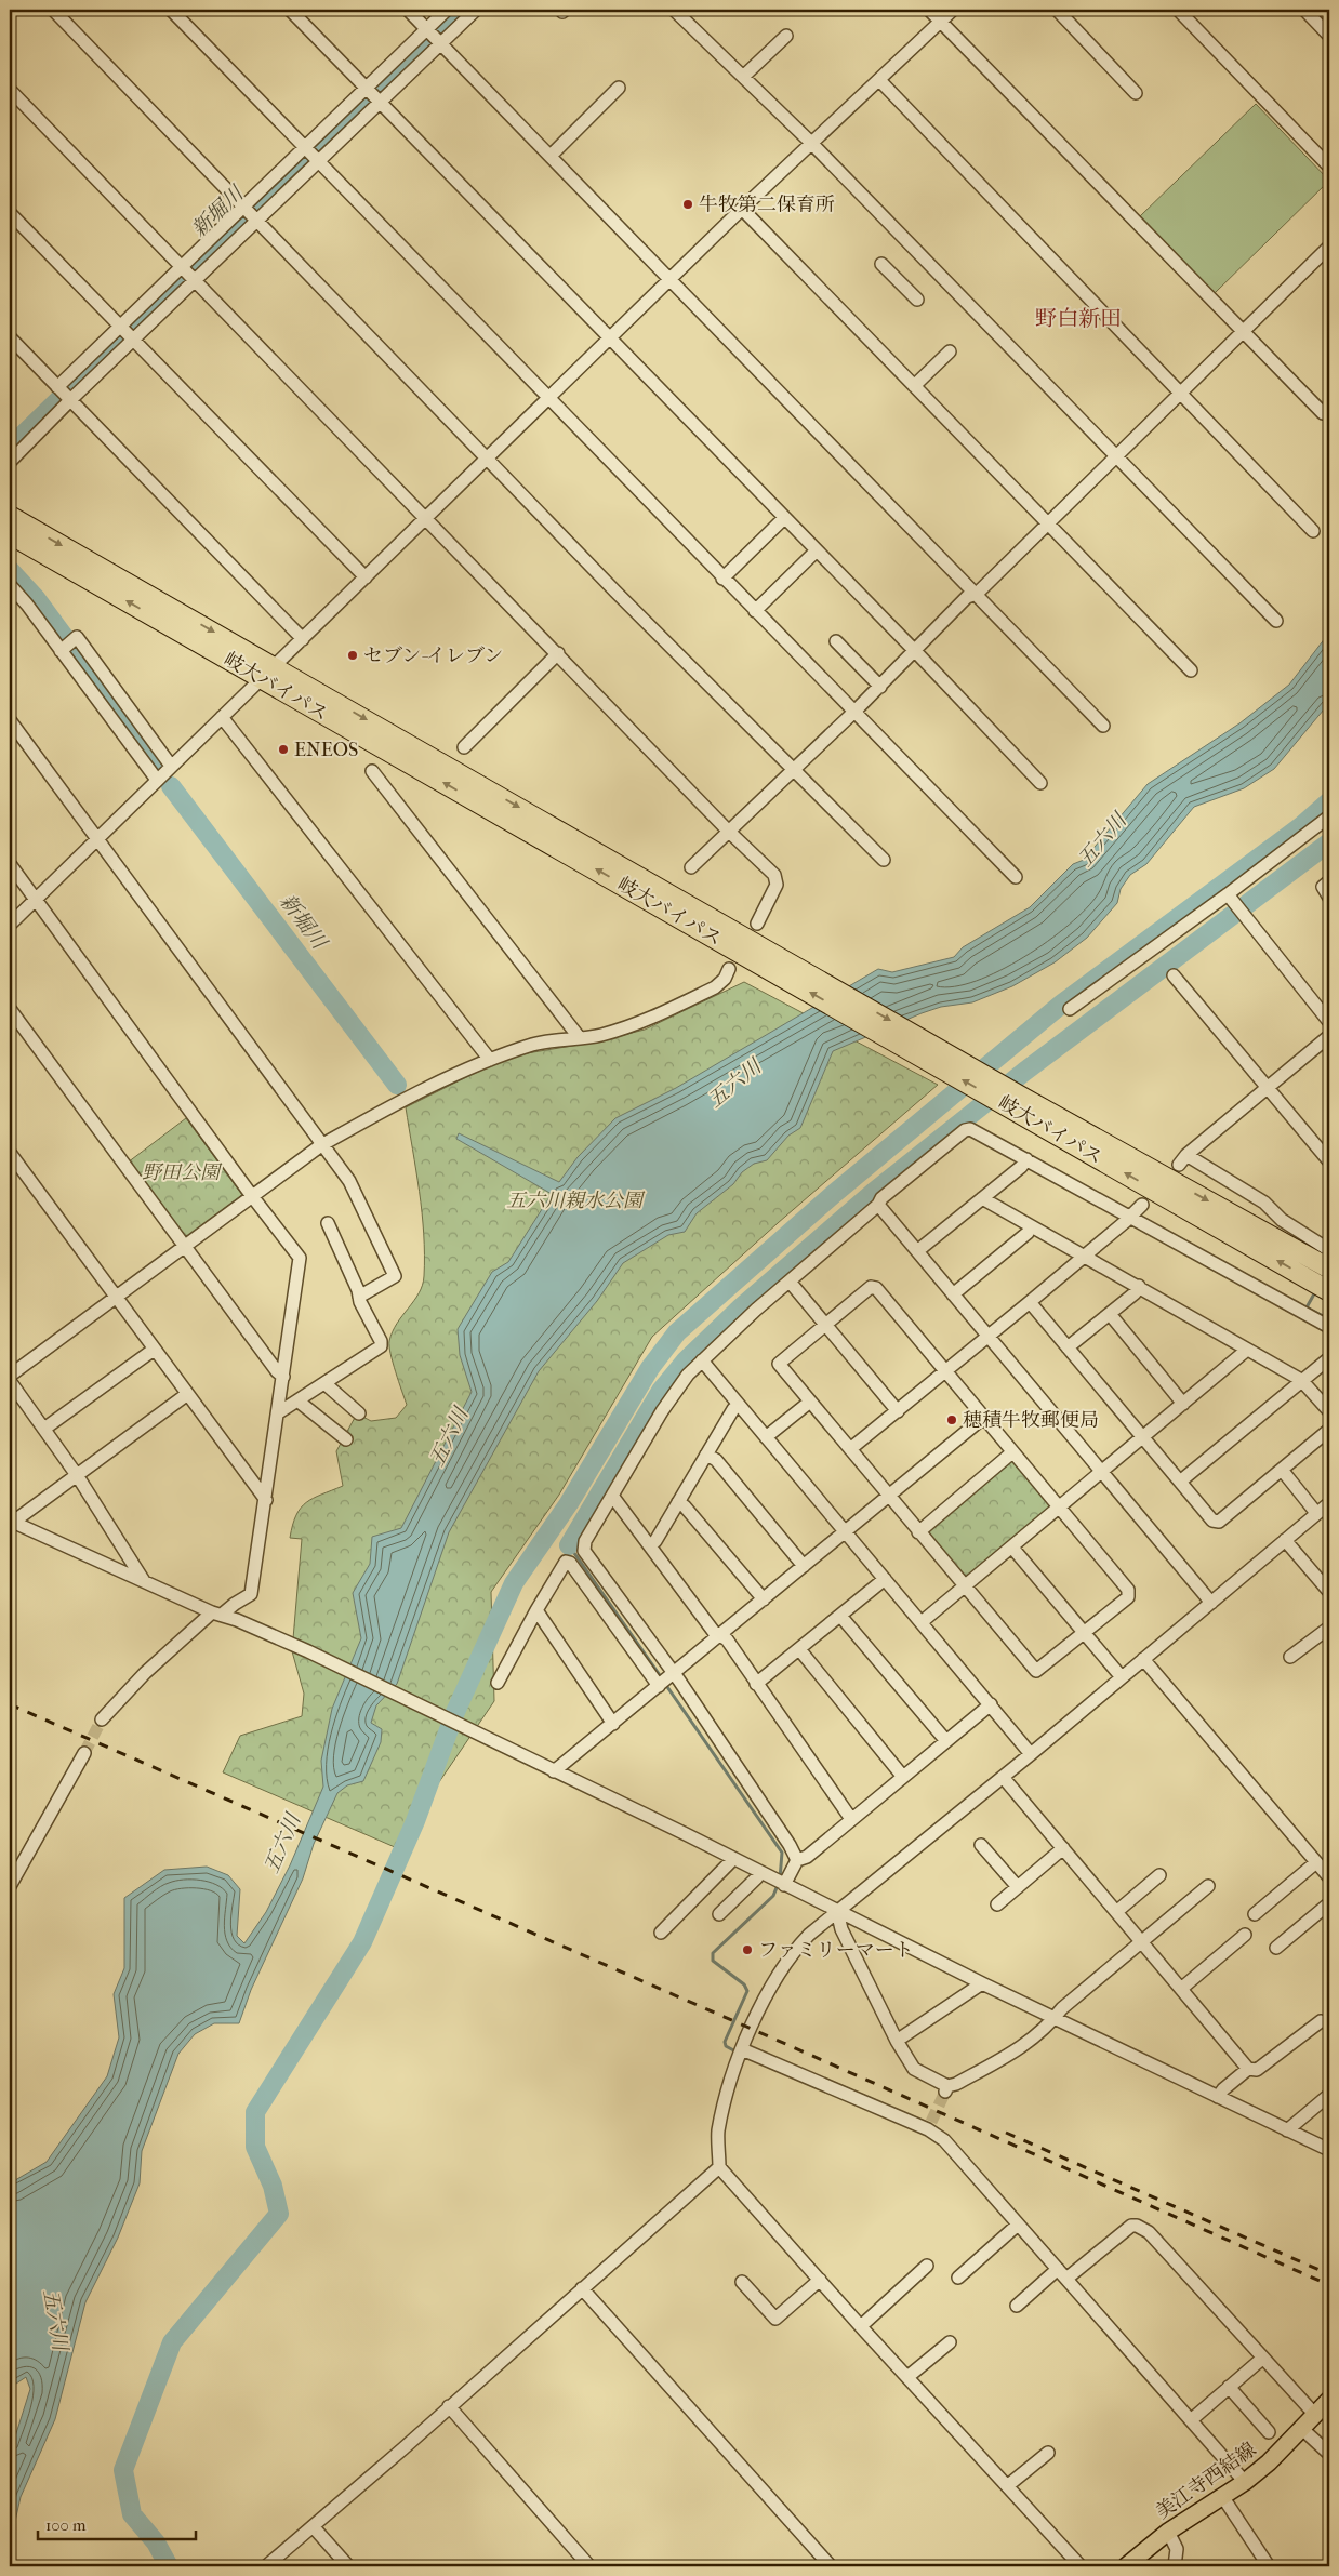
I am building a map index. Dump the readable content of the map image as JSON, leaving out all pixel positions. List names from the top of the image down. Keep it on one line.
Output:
{"streets":{"highway":["岐大バイパス"],"main road":["美江寺西結線"]},"districts":["野白新田"],"water":["新堀川","五六川"],"parks":["野田公園","五六川親水公園"],"places":["牛牧第二保育所","セブン-イレブン","ENEOS","穂積牛牧郵便局","ファミリーマート"],"scale_bar":"100 m"}
